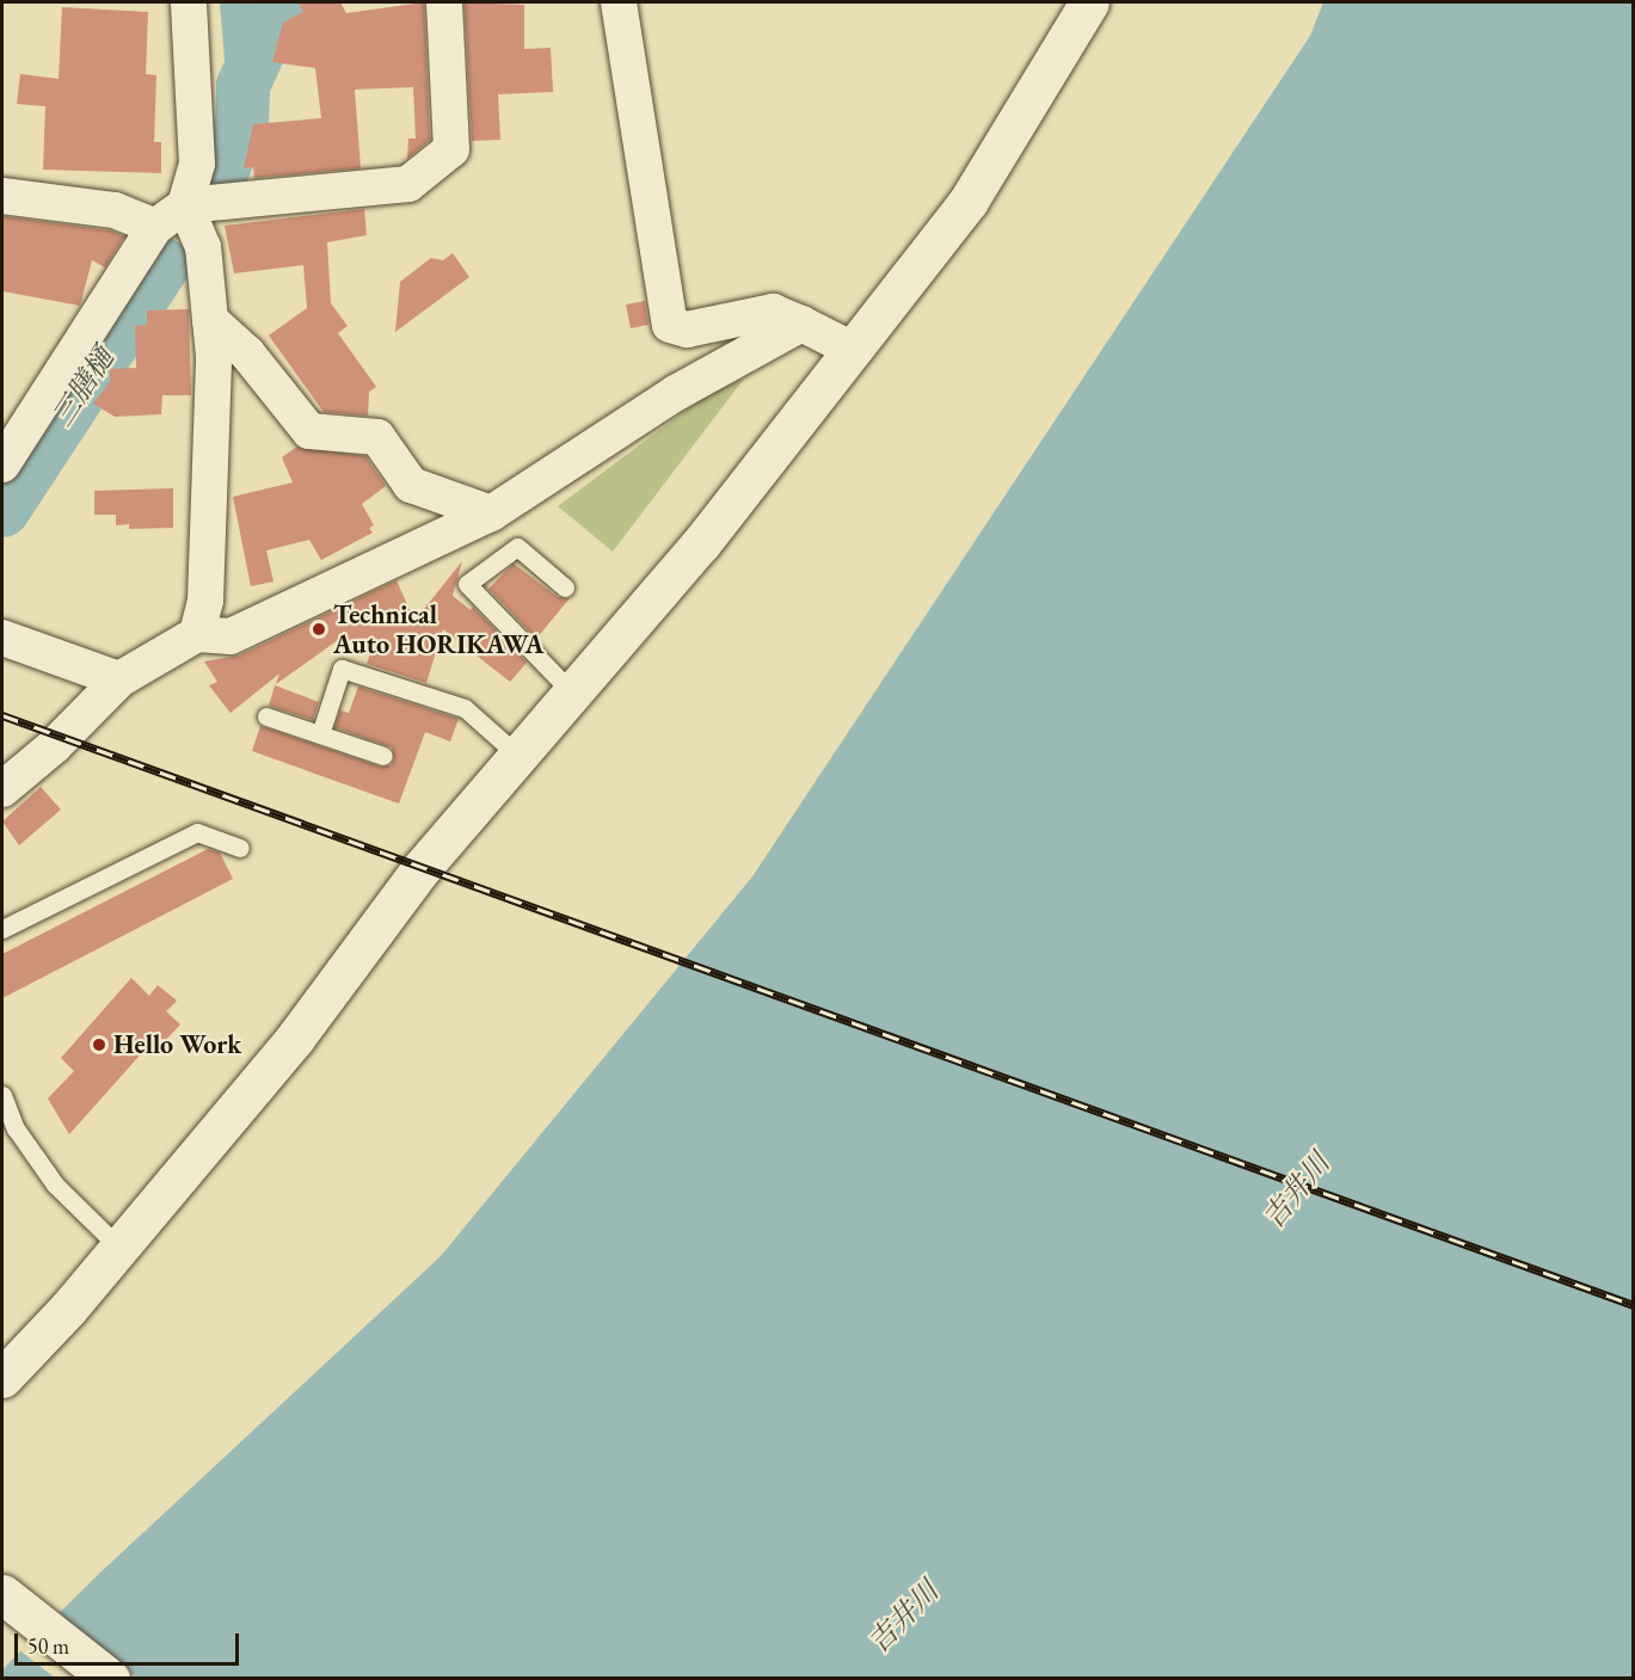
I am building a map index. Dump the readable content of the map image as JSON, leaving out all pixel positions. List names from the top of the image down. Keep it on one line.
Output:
{"water":["三膳樋","吉井川"],"places":["Technical Auto HORIKAWA","Hello Work"],"scale_bar":"50 m"}
